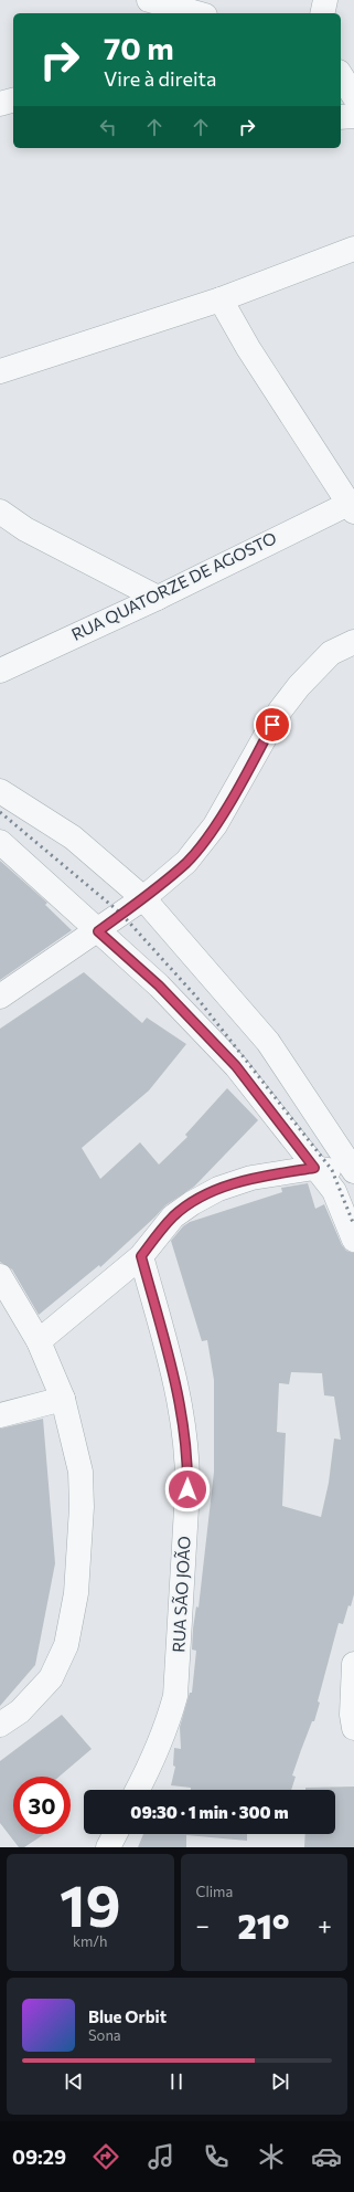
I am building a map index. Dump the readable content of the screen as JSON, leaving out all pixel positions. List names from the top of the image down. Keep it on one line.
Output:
{"streets":{"street":["RUA QUATORZE DE AGOSTO","RUA SÃO JOÃO"]},"page":{"turn":["70 m","Vire à direita"],"limit":"30","trip":"09:30 · 1 min · 300 m","tile":[["19","km/h"],"Clima"],"heat":["−","21°","+"],"song":["Blue Orbit","Sona"],"tabs":"09:29"}}
